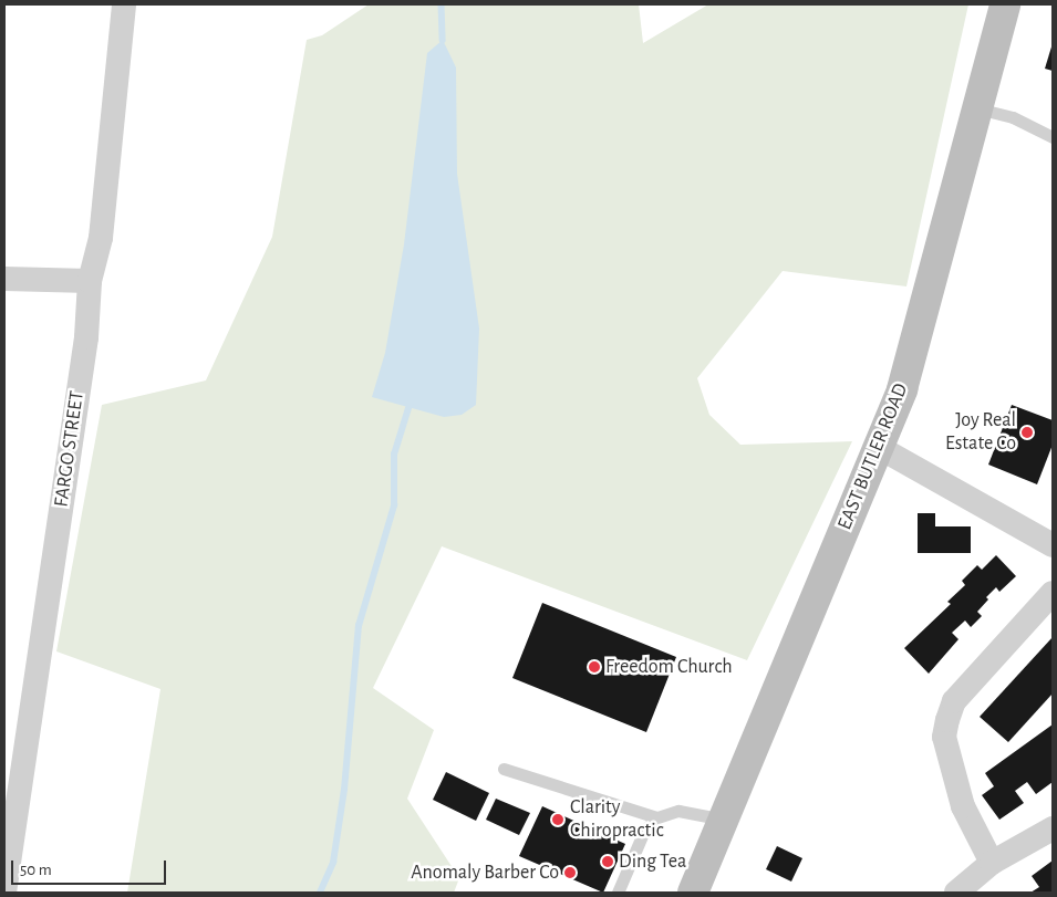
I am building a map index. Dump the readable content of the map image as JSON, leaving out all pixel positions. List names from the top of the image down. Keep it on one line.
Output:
{"streets":{"main road":["EAST BUTLER ROAD"],"street":["FARGO STREET"]},"places":["Joy Real Estate Co","Freedom Church","Clarity Chiropractic","Ding Tea","Anomaly Barber Co"],"scale_bar":"50 m"}
